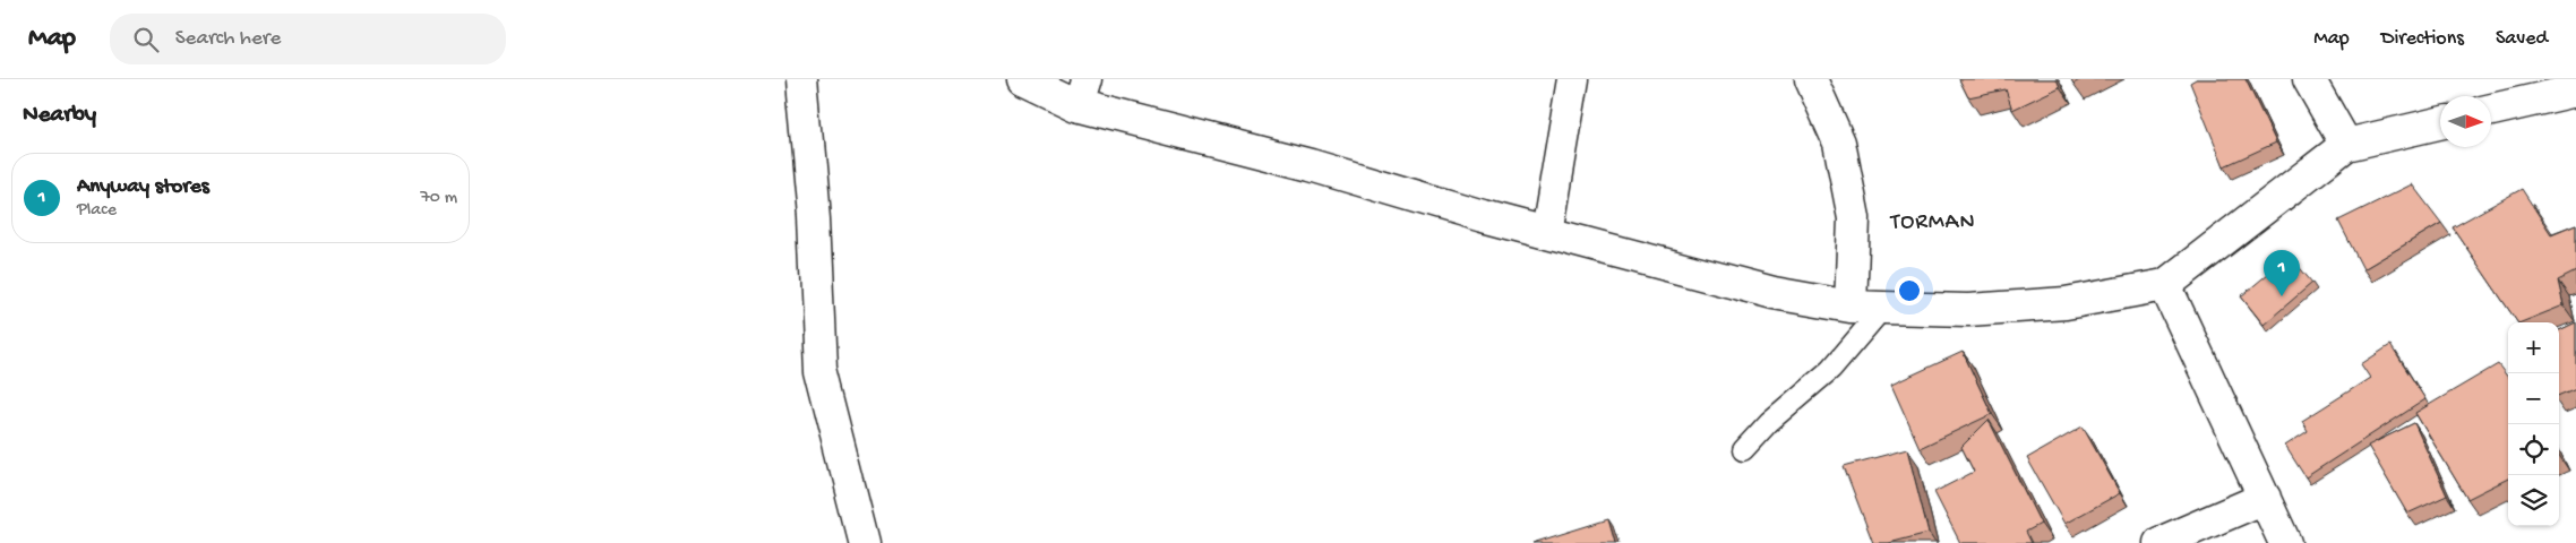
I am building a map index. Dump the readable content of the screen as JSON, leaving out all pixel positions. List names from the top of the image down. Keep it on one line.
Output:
{"districts":["TORMAN"],"north":"right","page":{"header":"Map","search":"Search here","nav":["Map","Directions","Saved"],"heading":"Nearby","list":[{"mark":"1","name":"Anyway stores","note":"Place","value":"70 m"}],"pins":"1","map_buttons":["+","−"]}}
